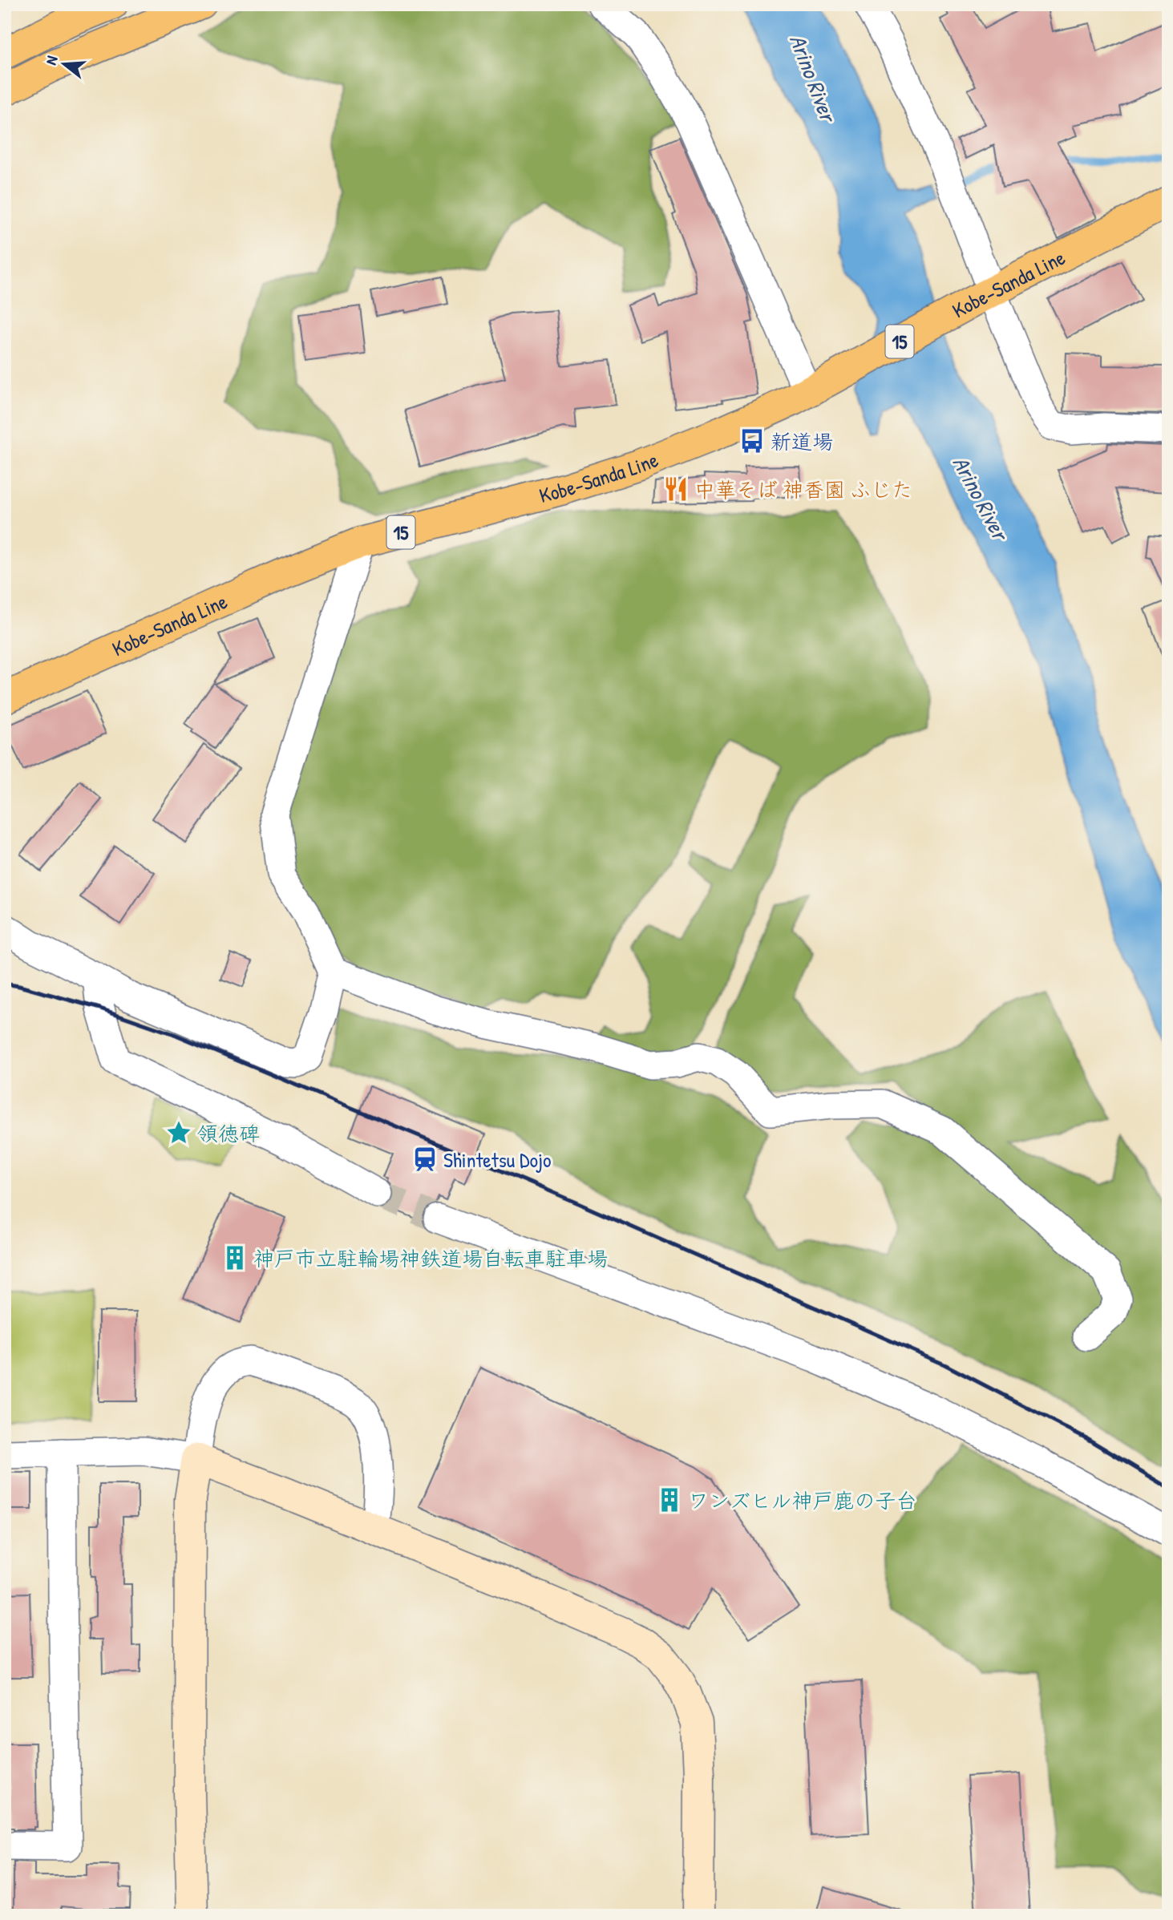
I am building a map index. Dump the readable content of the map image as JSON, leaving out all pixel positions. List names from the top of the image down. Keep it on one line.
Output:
{"streets":{"main road":["Kobe-Sanda Line","15"]},"water":["Arino River"],"places":{"bus stop":["新道場"],"restaurant":["中華そば 神香園 ふじた"],"place":["領徳碑"],"station":["Shintetsu Dojo"],"building":["神戸市立駐輪場神鉄道場自転車駐車場","ワンズヒル神戸鹿の子台"]},"north":"left"}
